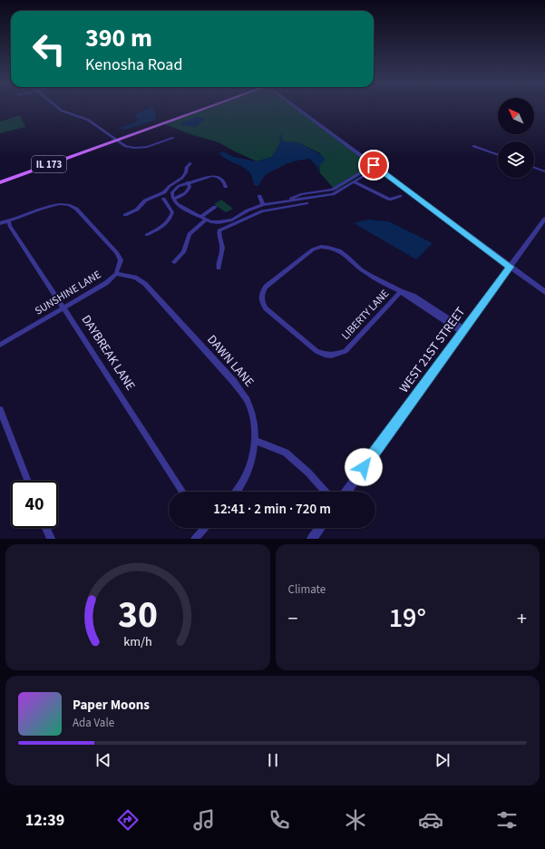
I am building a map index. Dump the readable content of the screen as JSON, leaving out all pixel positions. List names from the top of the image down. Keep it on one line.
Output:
{"streets":{"main road":["IL 173"],"street":["SUNSHINE LANE","LIBERTY LANE","WEST 21ST STREET","DAYBREAK LANE","DAWN LANE"]},"crossings":[["SUNSHINE LANE","DAYBREAK LANE"],["SUNSHINE LANE","DAWN LANE"],["LIBERTY LANE","WEST 21ST STREET"]],"north":"top left","page":{"turn":["390 m","Kenosha Road"],"limit":"40","trip":"12:41 · 2 min · 720 m","tile":"Climate","heat":["−","19°","+"],"song":["Paper Moons","Ada Vale"],"tabs":"12:39","gauge":["30","km/h"]}}
